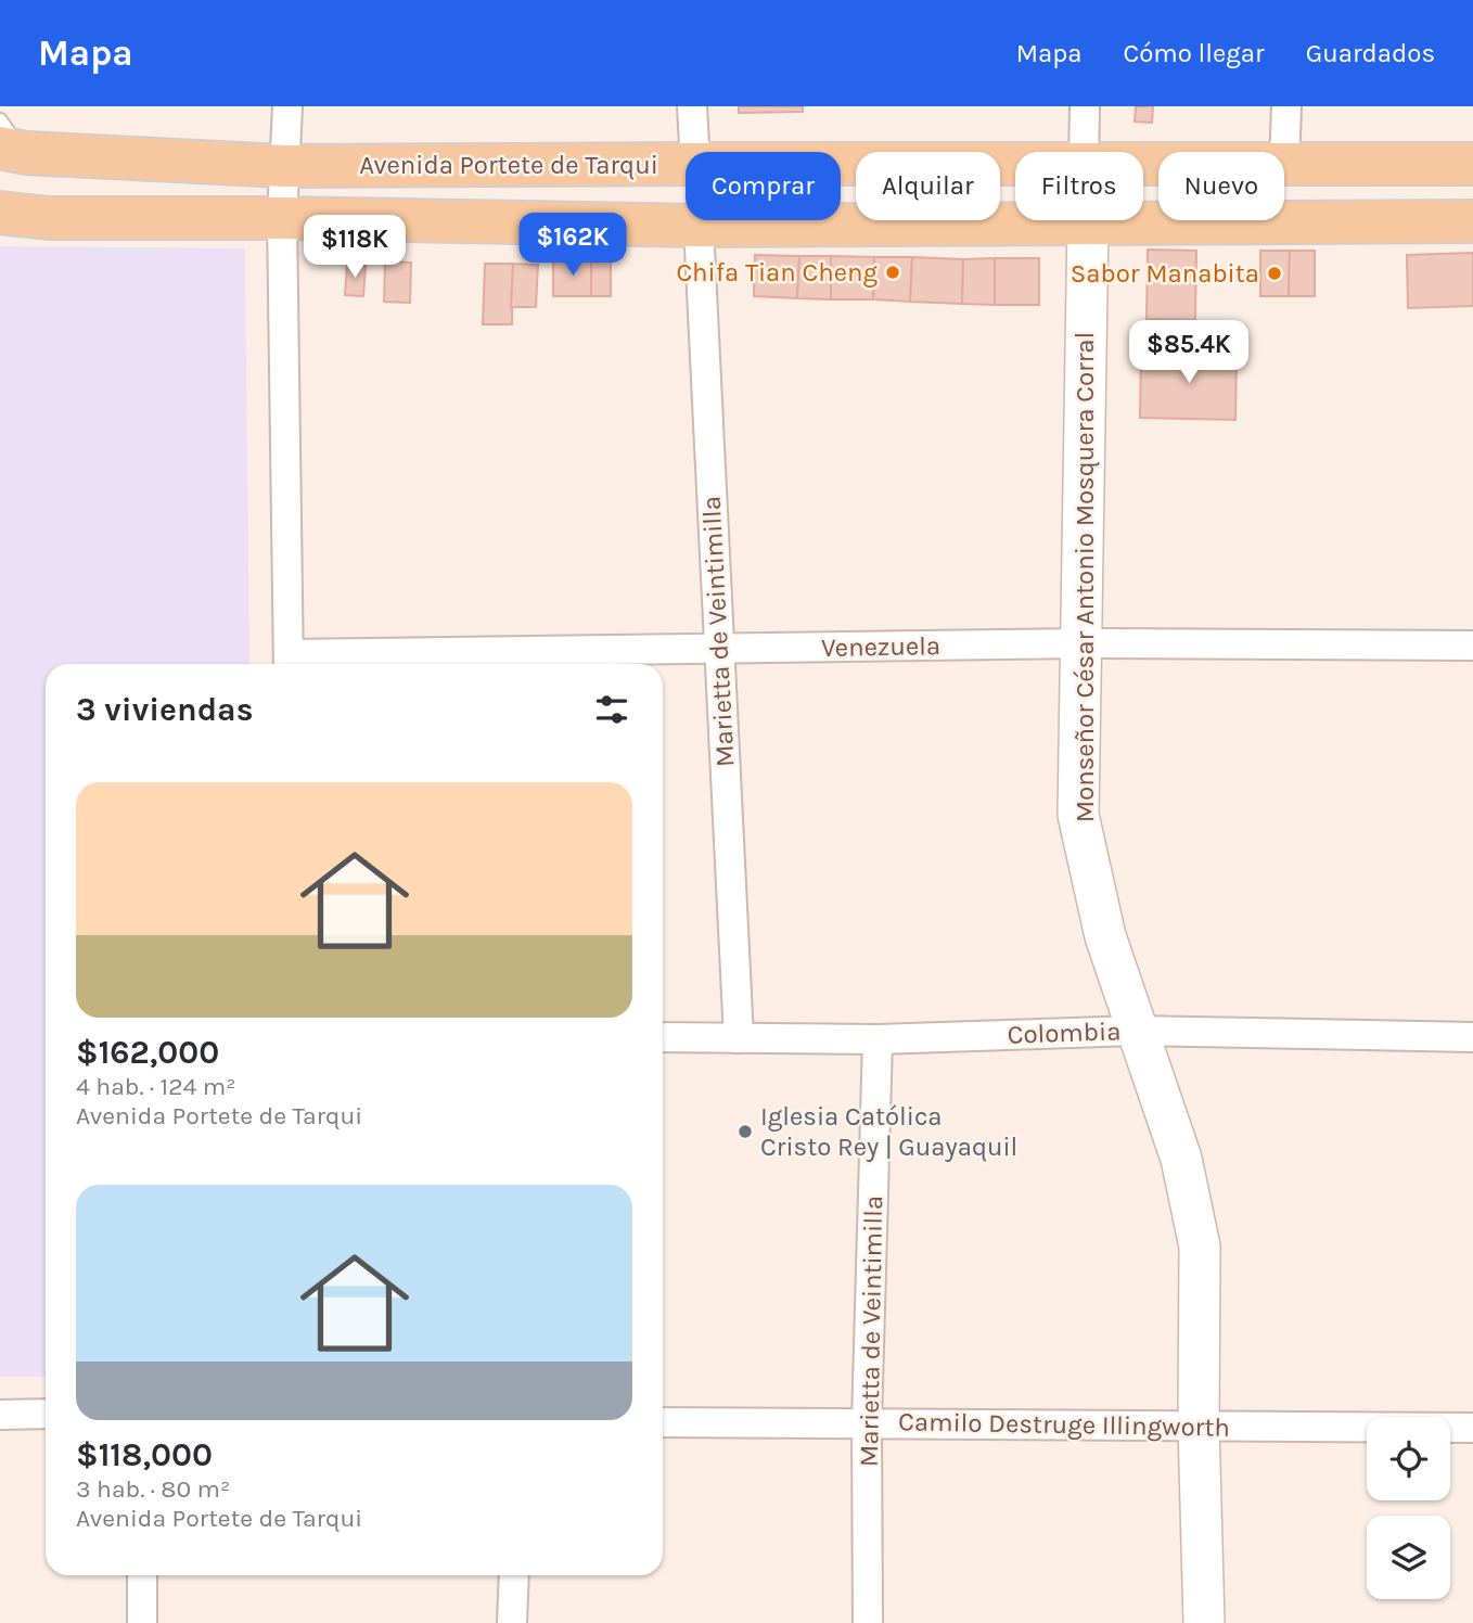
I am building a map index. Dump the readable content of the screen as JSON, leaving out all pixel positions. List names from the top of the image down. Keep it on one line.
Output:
{"streets":{"main road":["Avenida Portete de Tarqui"],"street":["Monseñor César Antonio Mosquera Corral","Marietta de Veintimilla","Venezuela","Colombia","Camilo Destruge Illingworth"]},"crossings":[["Avenida Portete de Tarqui","Monseñor César Antonio Mosquera Corral"],["Avenida Portete de Tarqui","Marietta de Veintimilla"],["Monseñor César Antonio Mosquera Corral","Venezuela"],["Monseñor César Antonio Mosquera Corral","Colombia"],["Monseñor César Antonio Mosquera Corral","Camilo Destruge Illingworth"],["Marietta de Veintimilla","Venezuela"],["Marietta de Veintimilla","Colombia"],["Marietta de Veintimilla","Camilo Destruge Illingworth"]],"places":["Chifa Tian Cheng","Sabor Manabita","Iglesia Católica Cristo Rey | Guayaquil"],"page":{"header":"Mapa","nav":["Mapa","Cómo llegar","Guardados"],"chip":["Comprar","Alquilar","Filtros","Nuevo"],"price":["$162K","$118K","$85.4K"],"heading":"3 viviendas","list":[{"name":"$162,000","note":"4 hab. · 124 m² · Avenida Portete de Tarqui"},{"name":"$118,000","note":"3 hab. · 80 m² · Avenida Portete de Tarqui"}]}}
